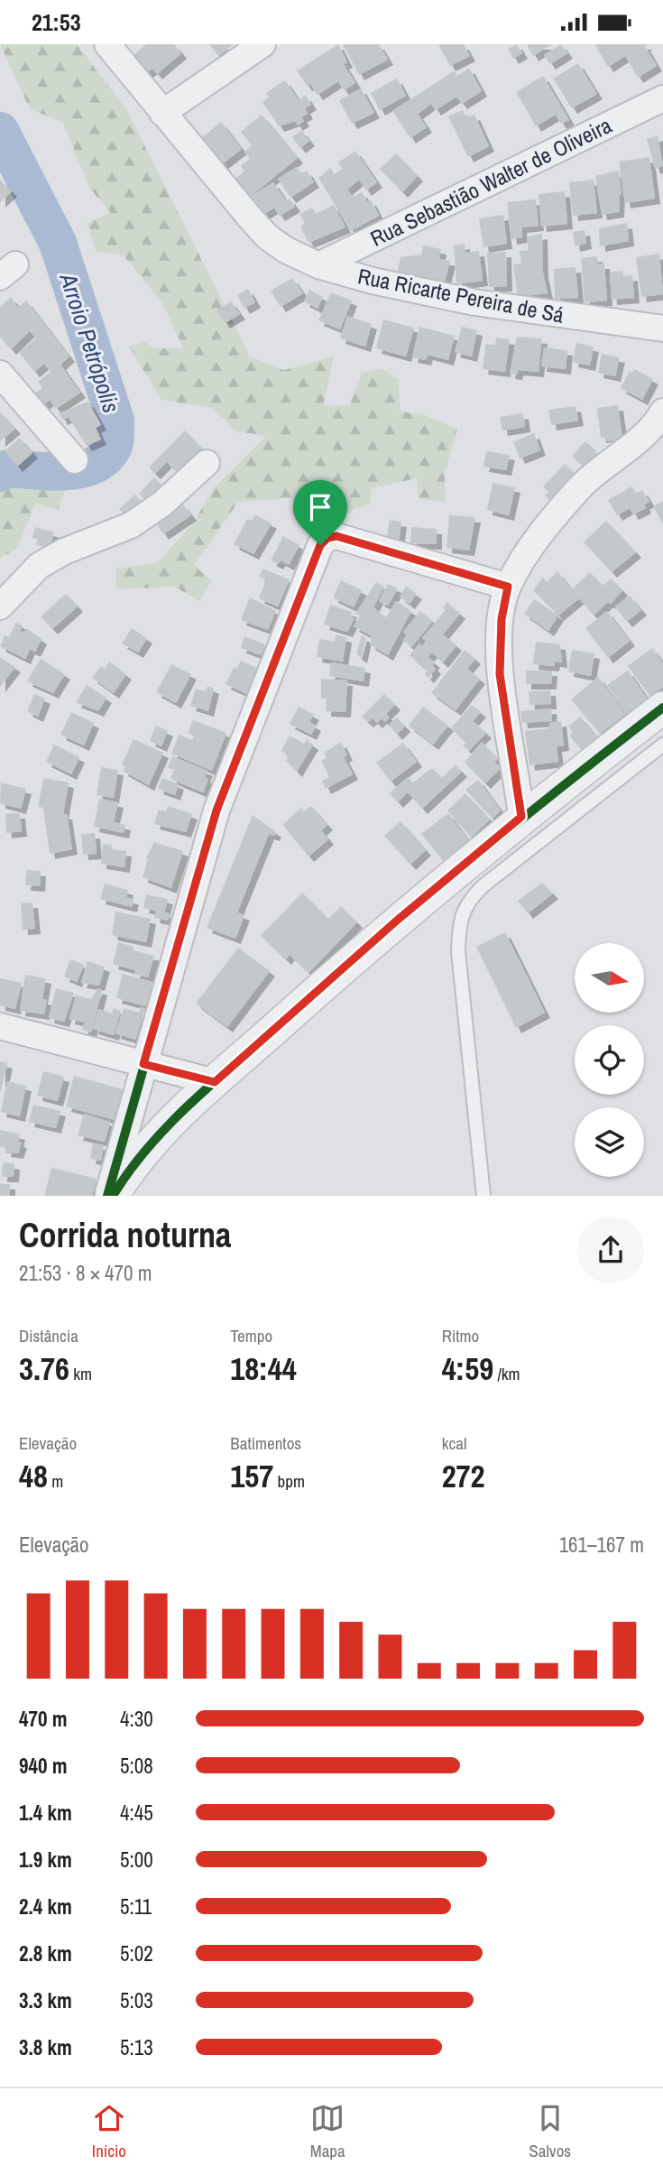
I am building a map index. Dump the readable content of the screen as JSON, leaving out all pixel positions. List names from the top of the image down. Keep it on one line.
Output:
{"streets":{"street":["Rua Sebastião Walter de Oliveira","Rua Ricarte Pereira de Sá"]},"crossings":[["Rua Sebastião Walter de Oliveira","Rua Ricarte Pereira de Sá"]],"water":["Arroio Petrópolis"],"north":"right","page":{"status":"21:53","heading":["Corrida noturna","21:53 · 8 × 470 m"],"stats":[["Distância","3.76 km"],["Tempo","18:44"],["Ritmo","4:59 /km"],["Elevação","48 m"],["Batimentos","157 bpm"],["kcal","272"]],"chart":["Elevação","161–167 m"],"list":[{"name":"470 m","note":"4:30"},{"name":"940 m","note":"5:08"},{"name":"1.4 km","note":"4:45"},{"name":"1.9 km","note":"5:00"},{"name":"2.4 km","note":"5:11"},{"name":"2.8 km","note":"5:02"},{"name":"3.3 km","note":"5:03"},{"name":"3.8 km","note":"5:13"}],"tabs":["Início","Mapa","Salvos"]}}
